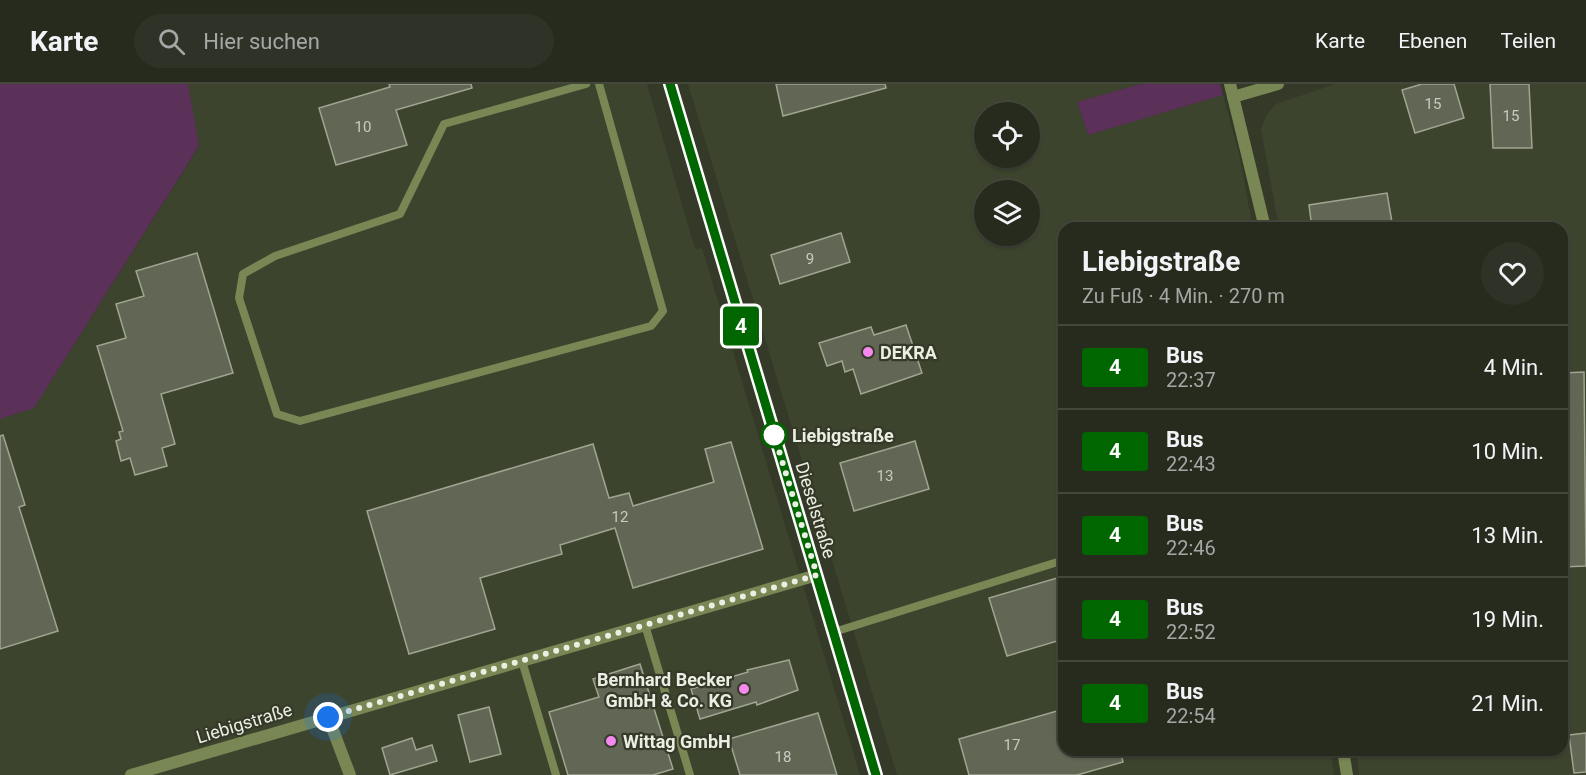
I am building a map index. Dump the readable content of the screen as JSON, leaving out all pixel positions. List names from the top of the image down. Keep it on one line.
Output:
{"streets":{"street":["Dieselstraße","Liebigstraße"]},"crossings":[["Dieselstraße","Liebigstraße"]],"places":["DEKRA","Liebigstraße","Bernhard Becker GmbH & Co. KG","Wittag GmbH"],"lines":["bus line 4"],"house_numbers":["15","15","10","9","13","12","17","18"],"page":{"header":"Karte","search":"Hier suchen","nav":["Karte","Ebenen","Teilen"],"on_map":"4","heading":["Liebigstraße","Zu Fuß · 4 Min. · 270 m"],"list":[{"mark":"4","name":"Bus","note":"22:37","value":"4 Min."},{"mark":"4","name":"Bus","note":"22:43","value":"10 Min."},{"mark":"4","name":"Bus","note":"22:46","value":"13 Min."},{"mark":"4","name":"Bus","note":"22:52","value":"19 Min."},{"mark":"4","name":"Bus","note":"22:54","value":"21 Min."}]}}
